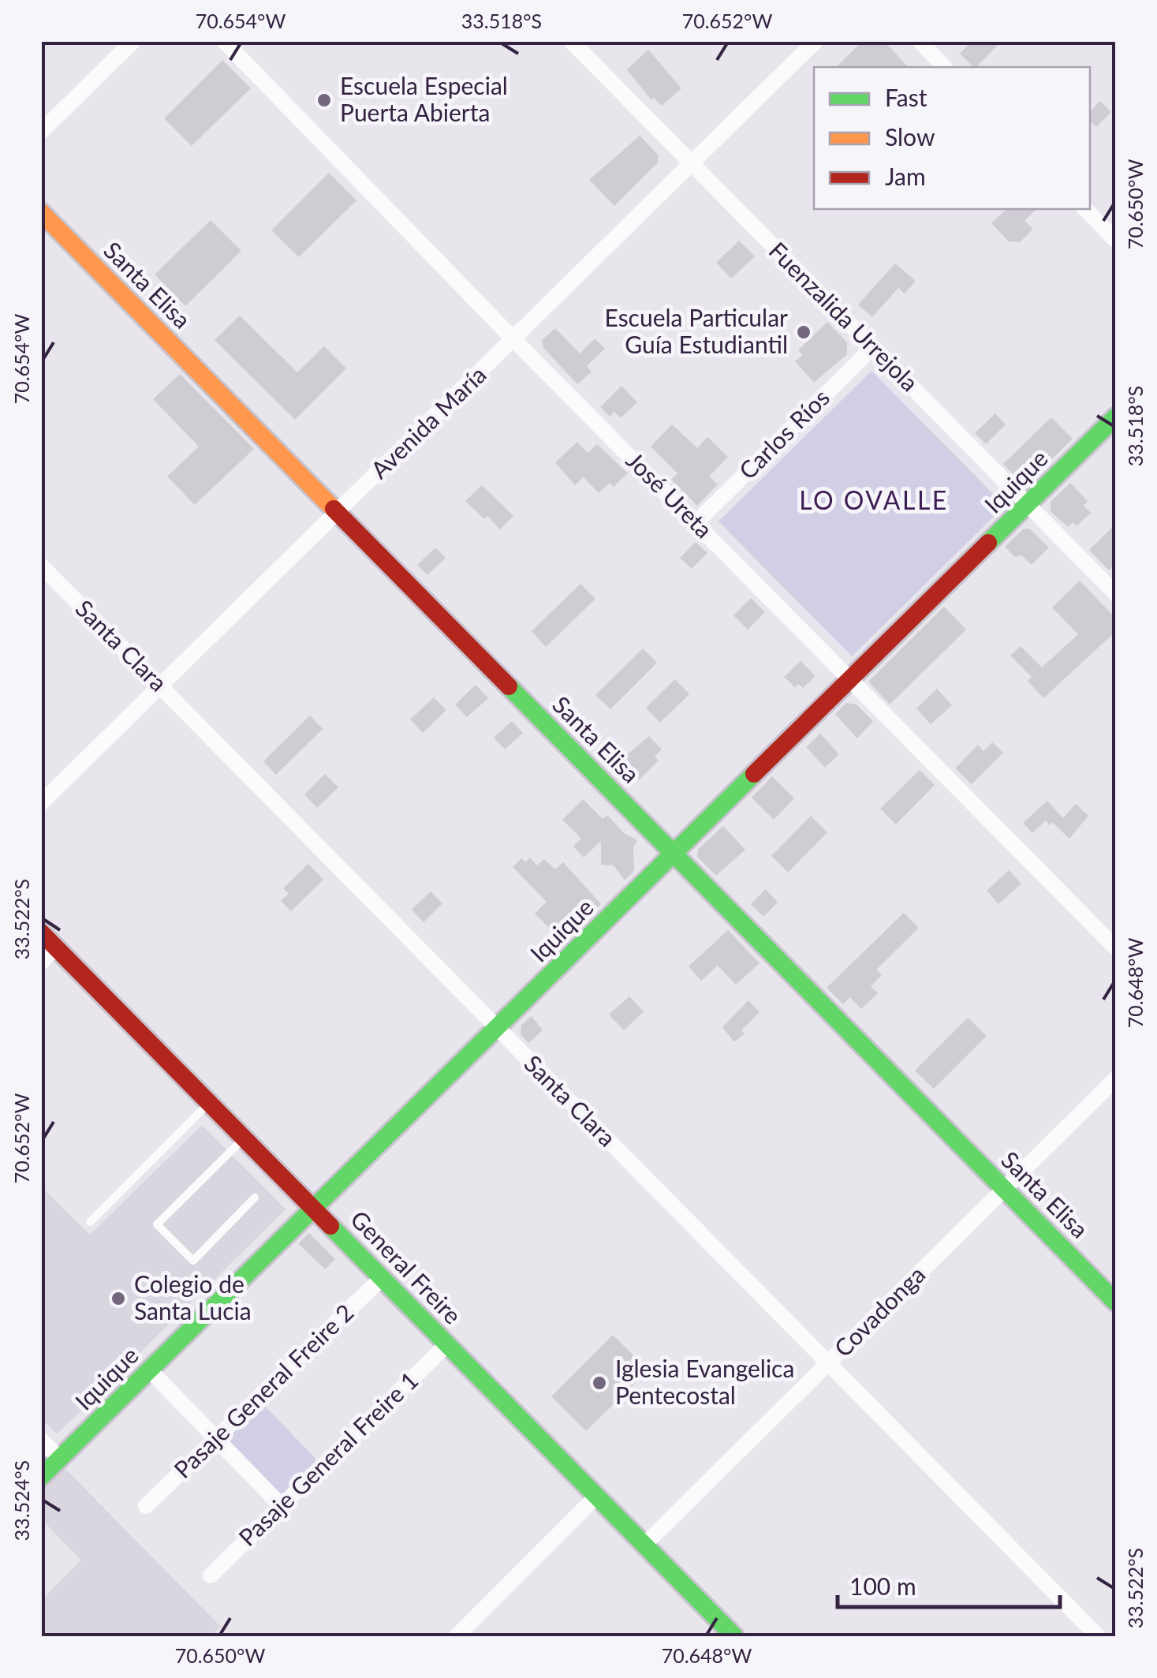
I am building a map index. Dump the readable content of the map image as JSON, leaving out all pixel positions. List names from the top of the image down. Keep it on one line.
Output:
{"streets":{"street":["Santa Elisa","Fuenzalida Urrejola","Avenida María","Carlos Ríos","Iquique","José Ureta","Santa Clara","General Freire","Covadonga","Pasaje General Freire 2","Pasaje General Freire 1"]},"crossings":[["Santa Elisa","Avenida María"],["Santa Elisa","Iquique"],["Santa Elisa","Covadonga"],["Fuenzalida Urrejola","Avenida María"],["Fuenzalida Urrejola","Carlos Ríos"],["Fuenzalida Urrejola","Iquique"],["Avenida María","José Ureta"],["Avenida María","Santa Clara"],["Carlos Ríos","José Ureta"],["Iquique","José Ureta"],["Iquique","Santa Clara"],["Iquique","General Freire"],["Santa Clara","Covadonga"],["General Freire","Covadonga"],["General Freire","Pasaje General Freire 2"],["General Freire","Pasaje General Freire 1"]],"districts":["LO OVALLE"],"places":["Escuela Especial Puerta Abierta","Escuela Particular Guía Estudiantil","Colegio de Santa Lucia","Iglesia Evangelica Pentecostal"],"legend":["Fast","Slow","Jam"],"scale_bar":"100 m","coordinates":["70.654°W","33.518°S","70.652°W","70.650°W","33.522°S","70.648°W","33.524°S"]}
